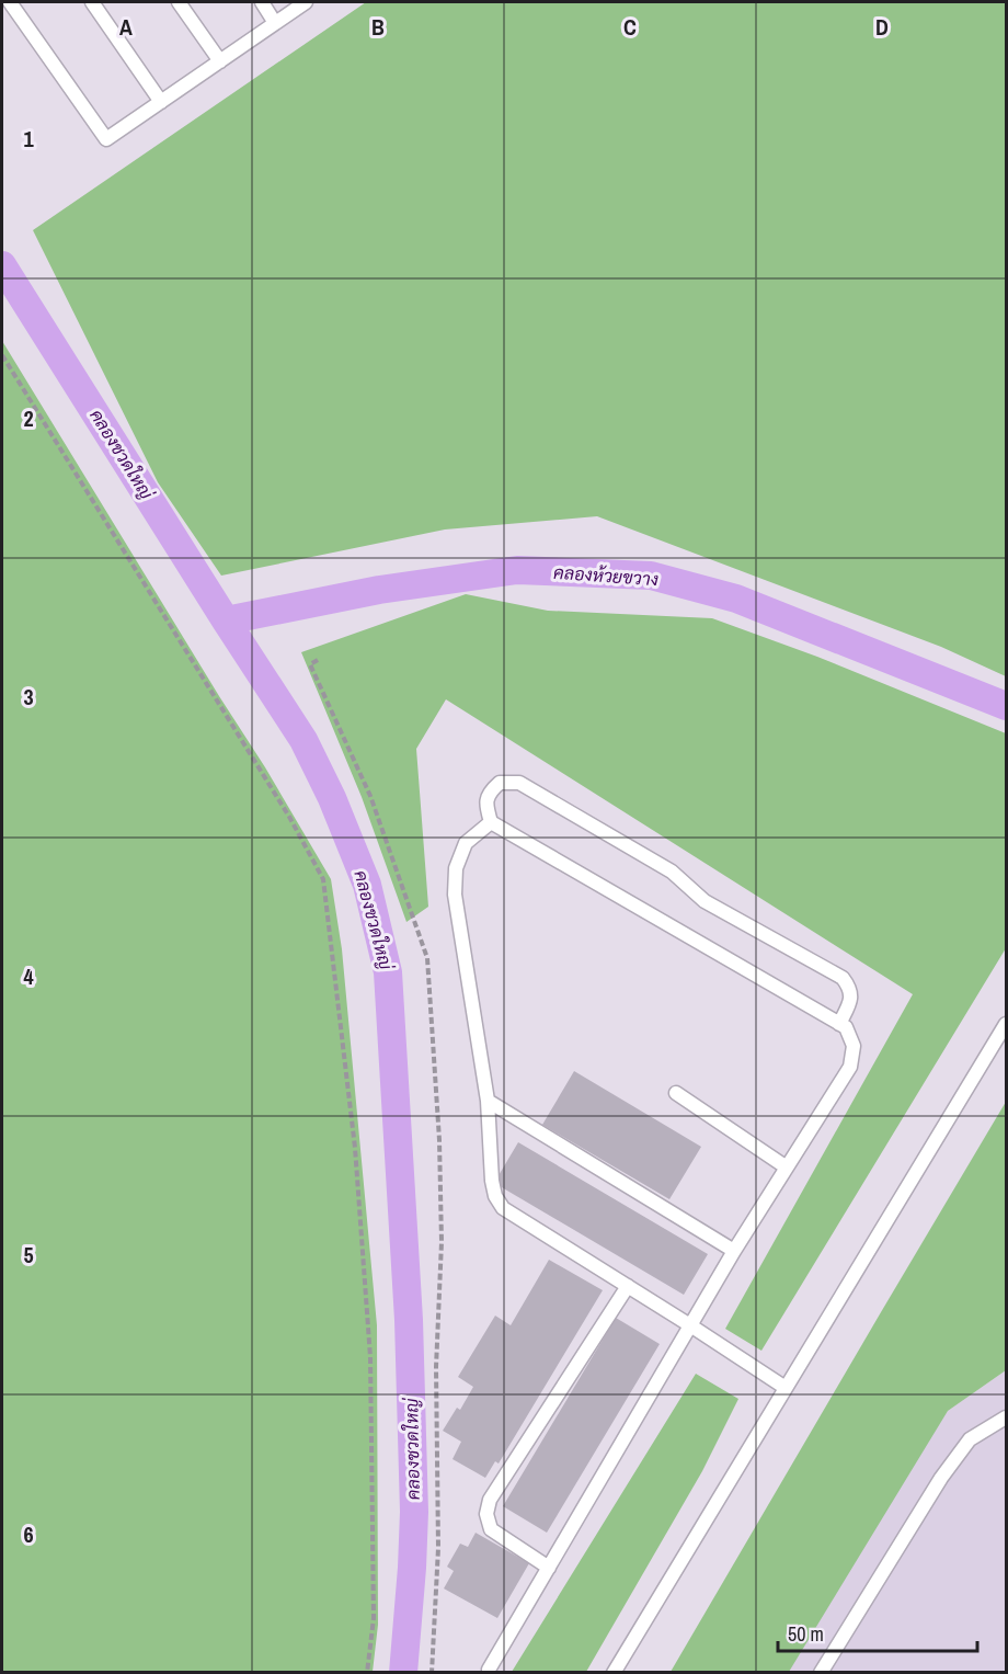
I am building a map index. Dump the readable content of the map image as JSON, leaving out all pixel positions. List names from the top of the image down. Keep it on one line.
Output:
{"water":["คลองชวดใหญ่","คลองห้วยขวาง"],"scale_bar":"50 m","grid":{"columns":["A","B","C","D"],"rows":["1","2","3","4","5","6"]}}
